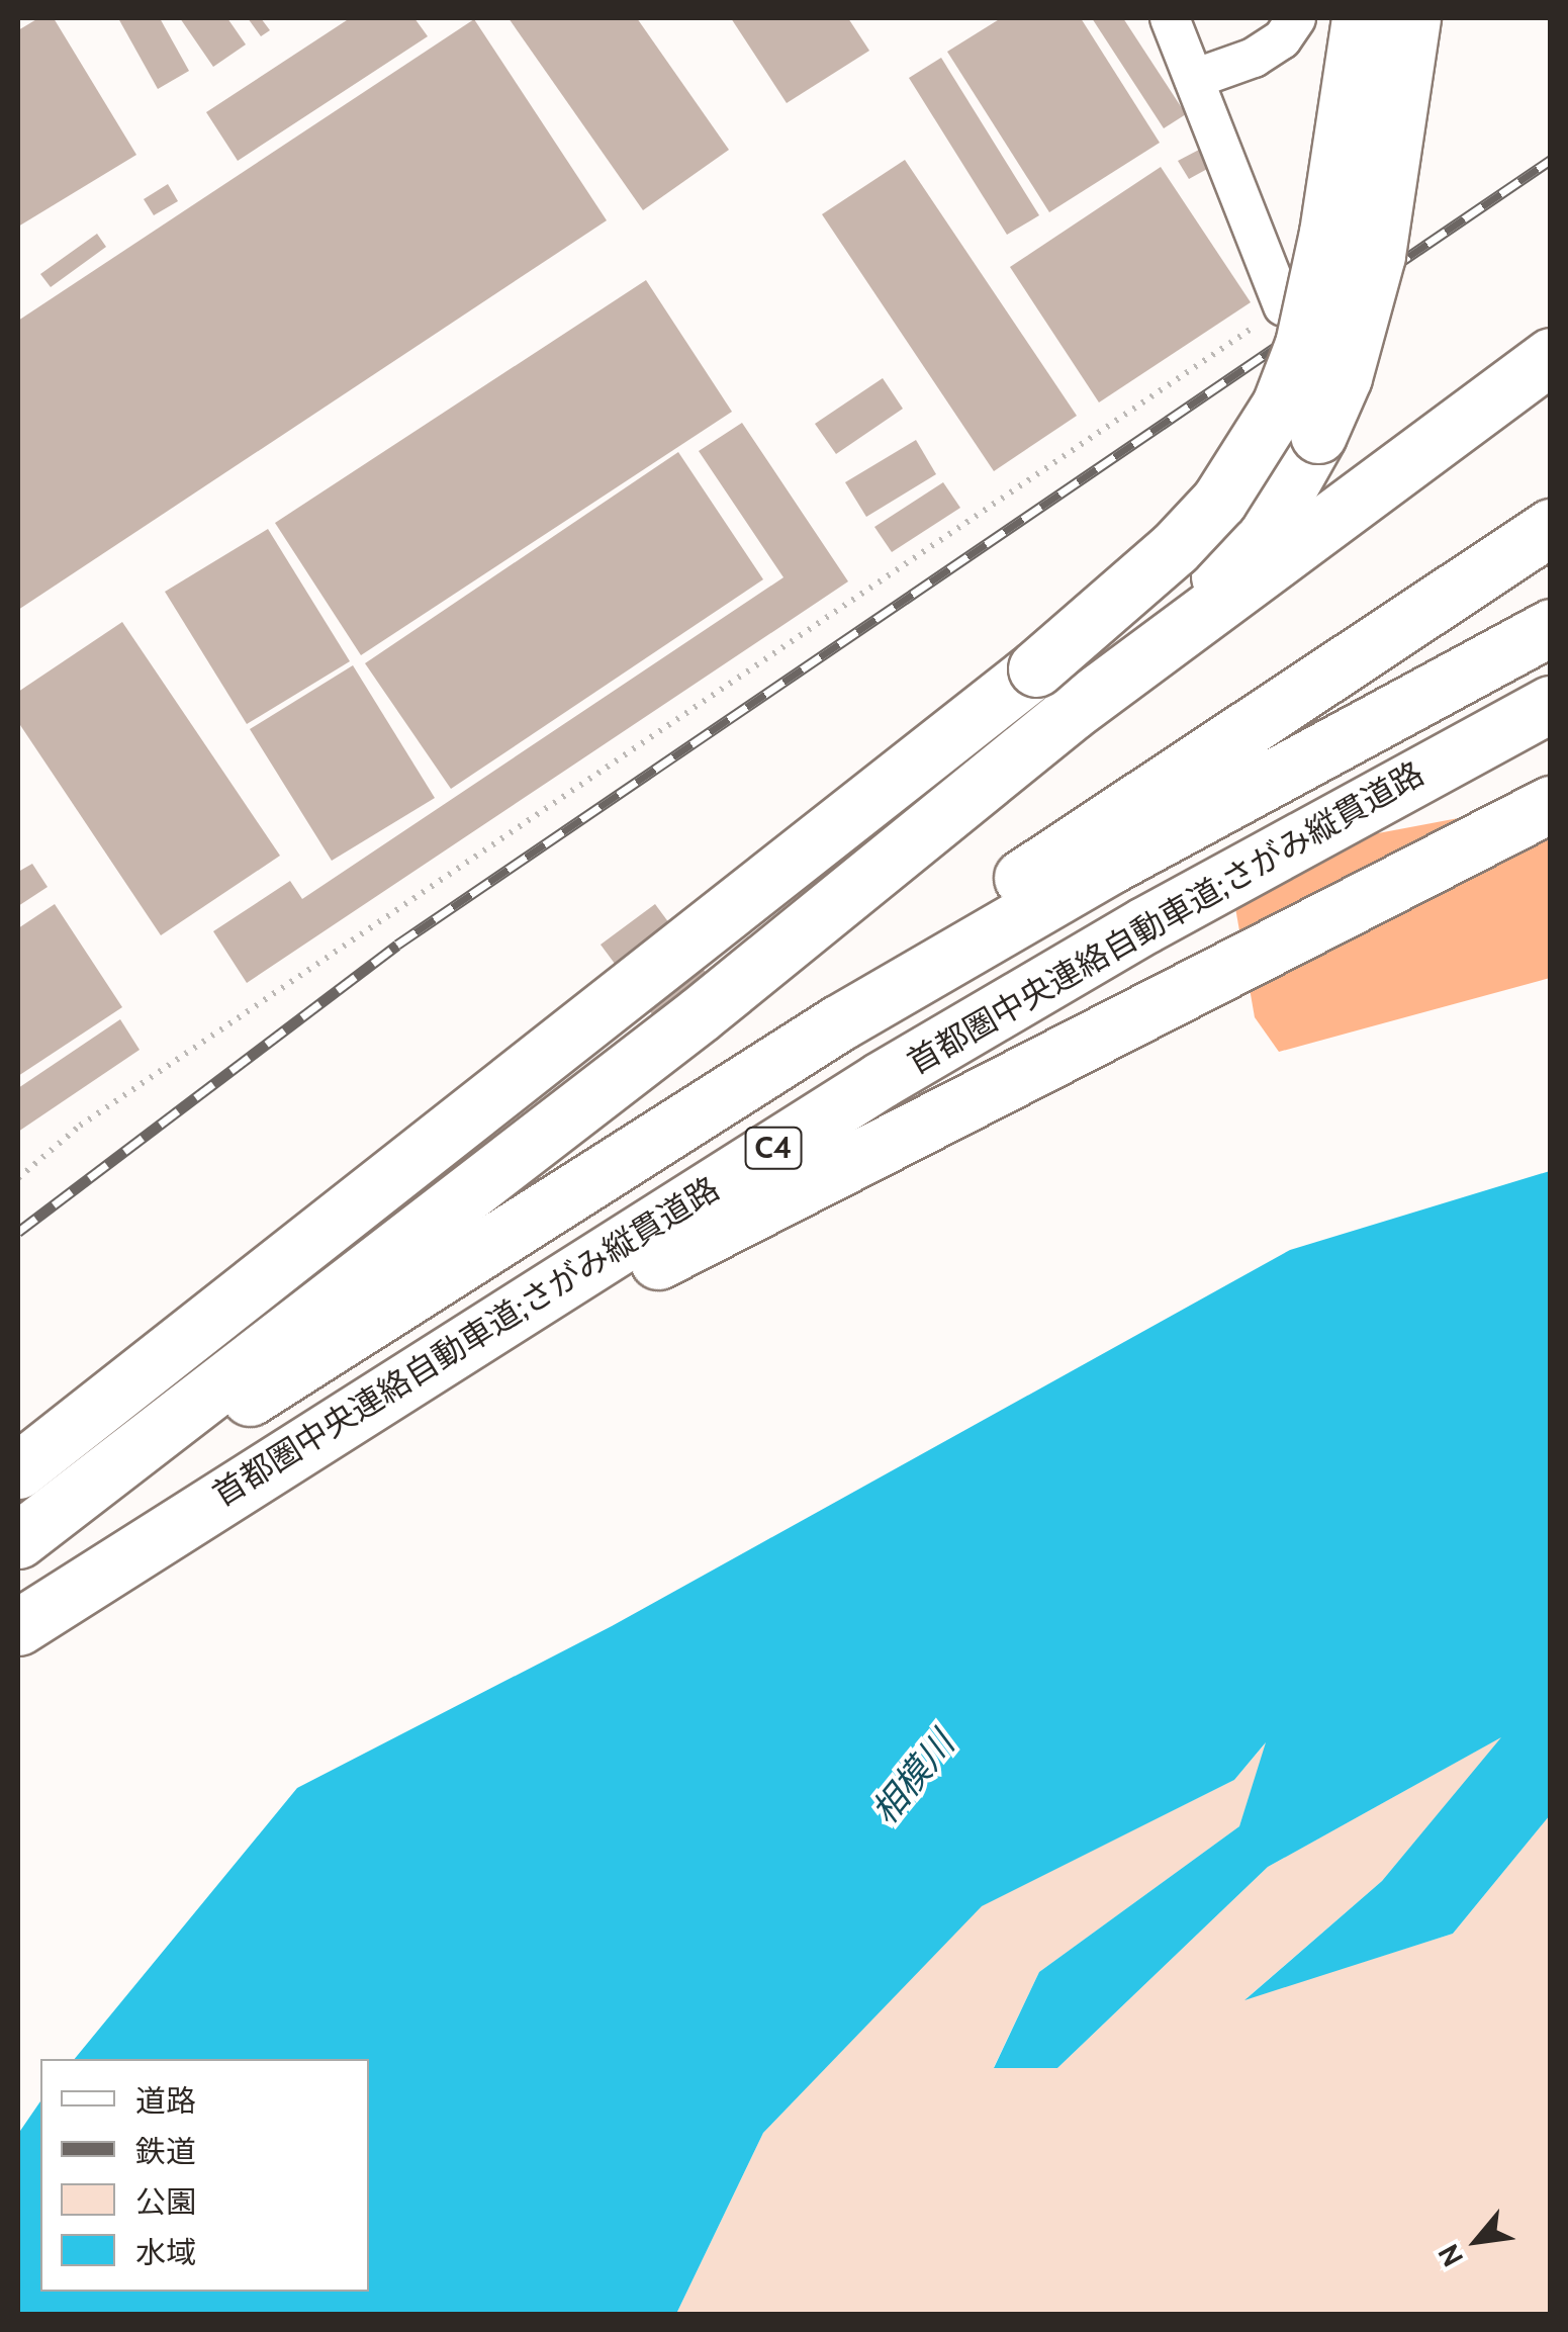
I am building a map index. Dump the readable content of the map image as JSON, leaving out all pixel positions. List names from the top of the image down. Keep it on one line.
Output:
{"streets":{"highway":["首都圏中央連絡自動車道;さがみ縦貫道路","C4"]},"water":["相模川"],"legend":["道路","鉄道","公園","水域"],"north":"bottom left"}
